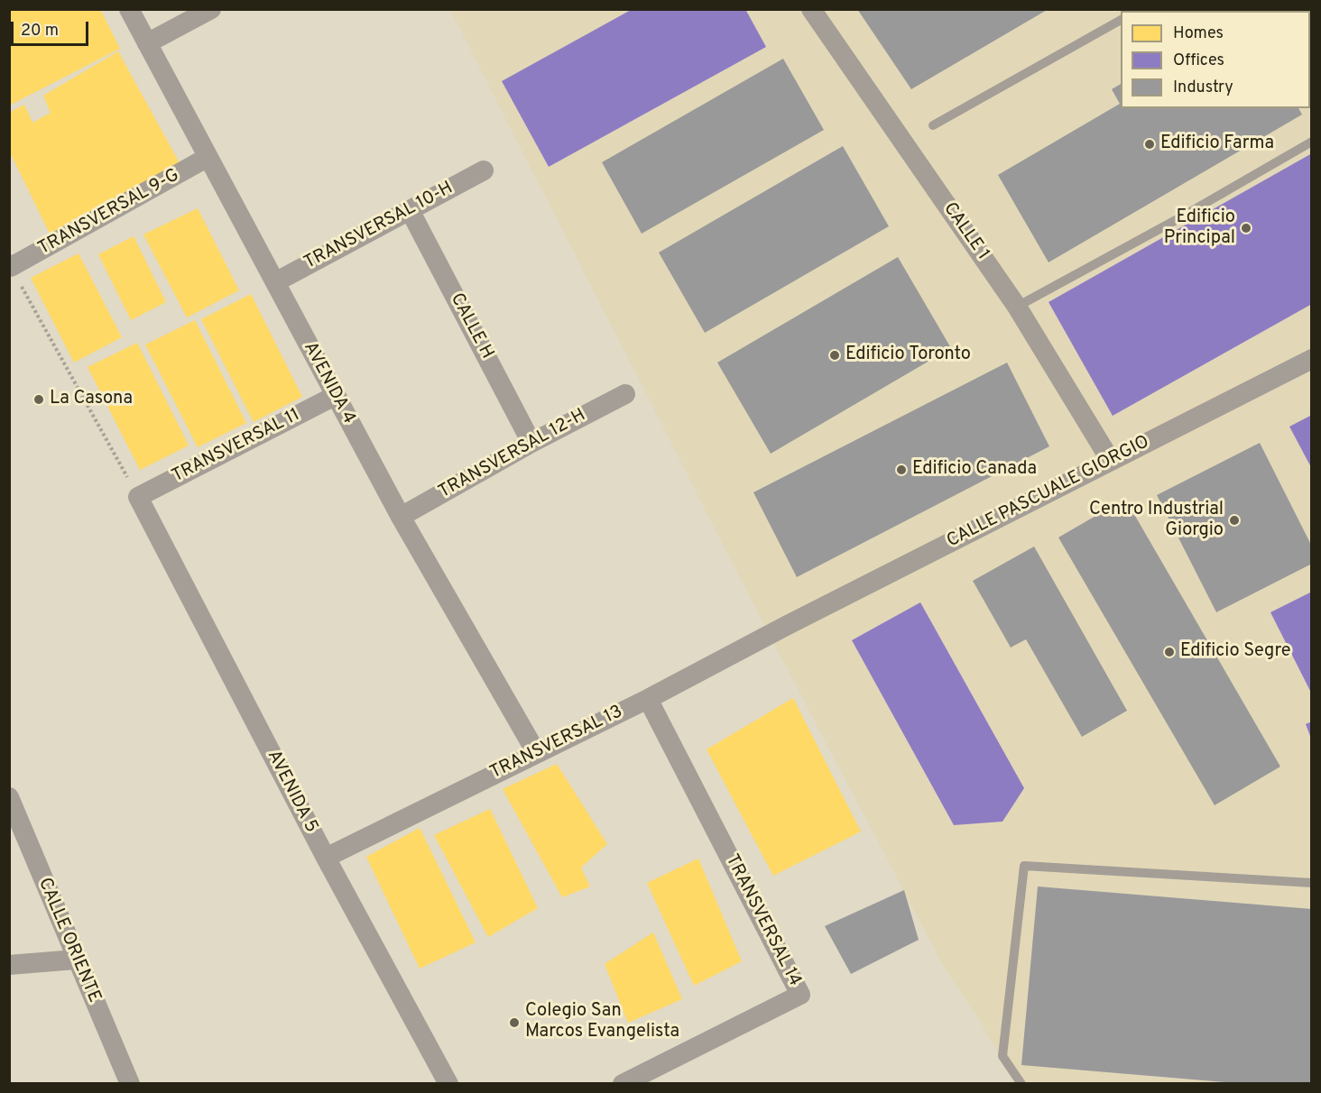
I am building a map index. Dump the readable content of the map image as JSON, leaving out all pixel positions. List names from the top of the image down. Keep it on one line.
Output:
{"streets":{"street":["TRANSVERSAL 9-G","TRANSVERSAL 10-H","CALLE 1","CALLE H","AVENIDA 4","TRANSVERSAL 11","TRANSVERSAL 12-H","CALLE PASCUALE GIORGIO","TRANSVERSAL 13","AVENIDA 5","TRANSVERSAL 14","CALLE ORIENTE"]},"crossings":[["TRANSVERSAL 9-G","AVENIDA 4"],["TRANSVERSAL 10-H","CALLE H"],["TRANSVERSAL 10-H","AVENIDA 4"],["CALLE 1","CALLE PASCUALE GIORGIO"],["CALLE H","TRANSVERSAL 12-H"],["AVENIDA 4","TRANSVERSAL 11"],["AVENIDA 4","TRANSVERSAL 12-H"],["AVENIDA 4","TRANSVERSAL 13"],["TRANSVERSAL 11","AVENIDA 5"],["CALLE PASCUALE GIORGIO","TRANSVERSAL 13"],["TRANSVERSAL 13","AVENIDA 5"],["TRANSVERSAL 13","TRANSVERSAL 14"]],"places":["Edificio Farma","Edificio Principal","Edificio Toronto","La Casona","Edificio Canada","Centro Industrial Giorgio","Edificio Segre","Colegio San Marcos Evangelista"],"legend":["Homes","Offices","Industry"],"scale_bar":"20 m"}
